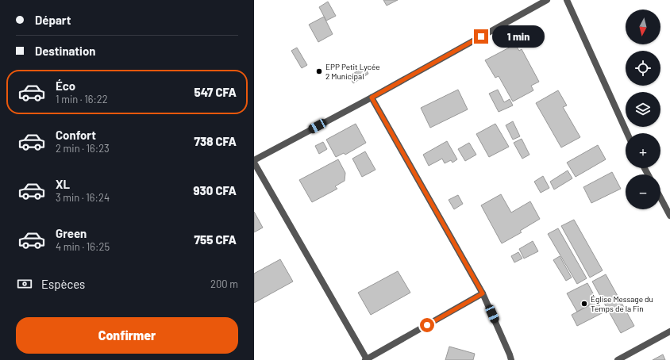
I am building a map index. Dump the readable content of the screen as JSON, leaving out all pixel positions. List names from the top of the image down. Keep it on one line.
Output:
{"places":["EPP Petit Lycée 2 Municipal","Église Message du Temps de la Fin"],"north":"bottom","page":{"banner":["Départ","Destination"],"map_buttons":["+","−"],"bubble":"1 min","list":[{"name":"Éco","note":"1 min · 16:22","value":"547 CFA"},{"name":"Confort","note":"2 min · 16:23","value":"738 CFA"},{"name":"XL","note":"3 min · 16:24","value":"930 CFA"},{"name":"Green","note":"4 min · 16:25","value":"755 CFA"}],"pay":["Espèces","200 m"],"buttons":"Confirmer"}}
